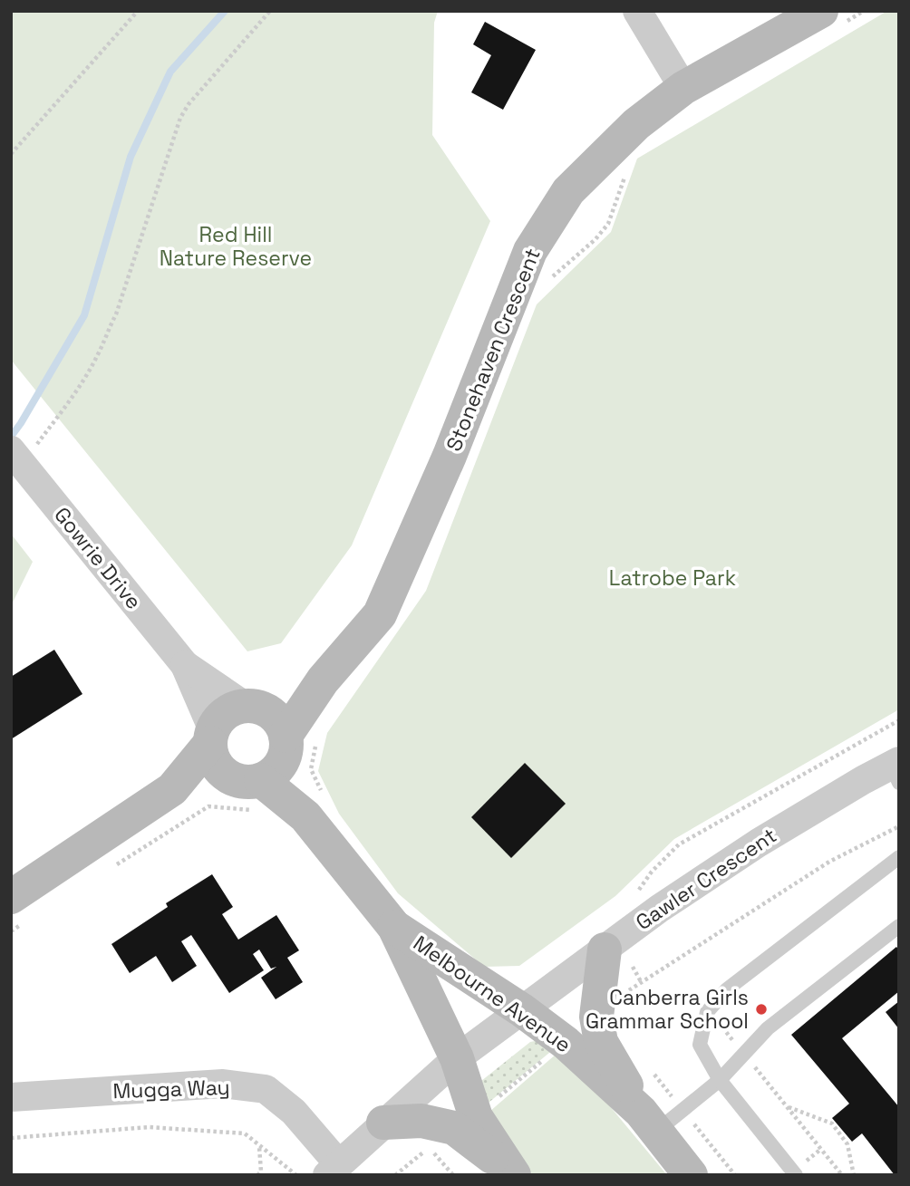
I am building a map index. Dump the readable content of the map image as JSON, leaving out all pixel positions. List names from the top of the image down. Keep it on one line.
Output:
{"streets":{"main road":["Stonehaven Crescent","Melbourne Avenue"],"street":["Gowrie Drive","Gawler Crescent","Mugga Way"]},"crossings":[["Stonehaven Crescent","Gowrie Drive"],["Stonehaven Crescent","Melbourne Avenue"],["Gowrie Drive","Melbourne Avenue"],["Gawler Crescent","Melbourne Avenue"],["Gawler Crescent","Mugga Way"]],"parks":["Red Hill Nature Reserve","Latrobe Park"],"places":["Canberra Girls Grammar School"]}
